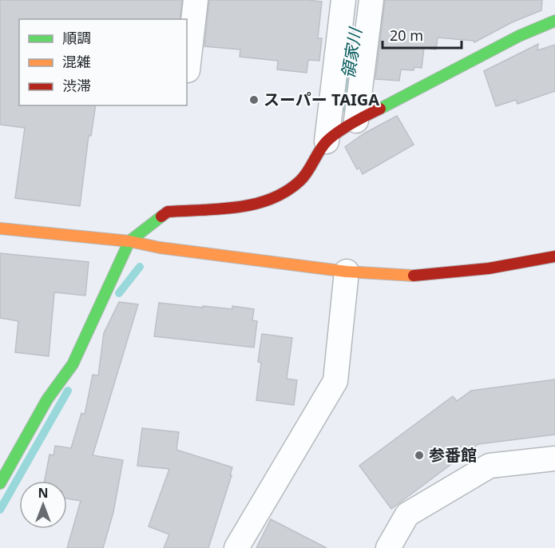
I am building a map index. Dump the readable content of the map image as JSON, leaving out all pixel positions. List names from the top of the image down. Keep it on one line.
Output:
{"water":["領家川"],"places":["スーパー TAIGA","参番館"],"legend":["順調","混雑","渋滞"],"scale_bar":"20 m","north":"top"}
